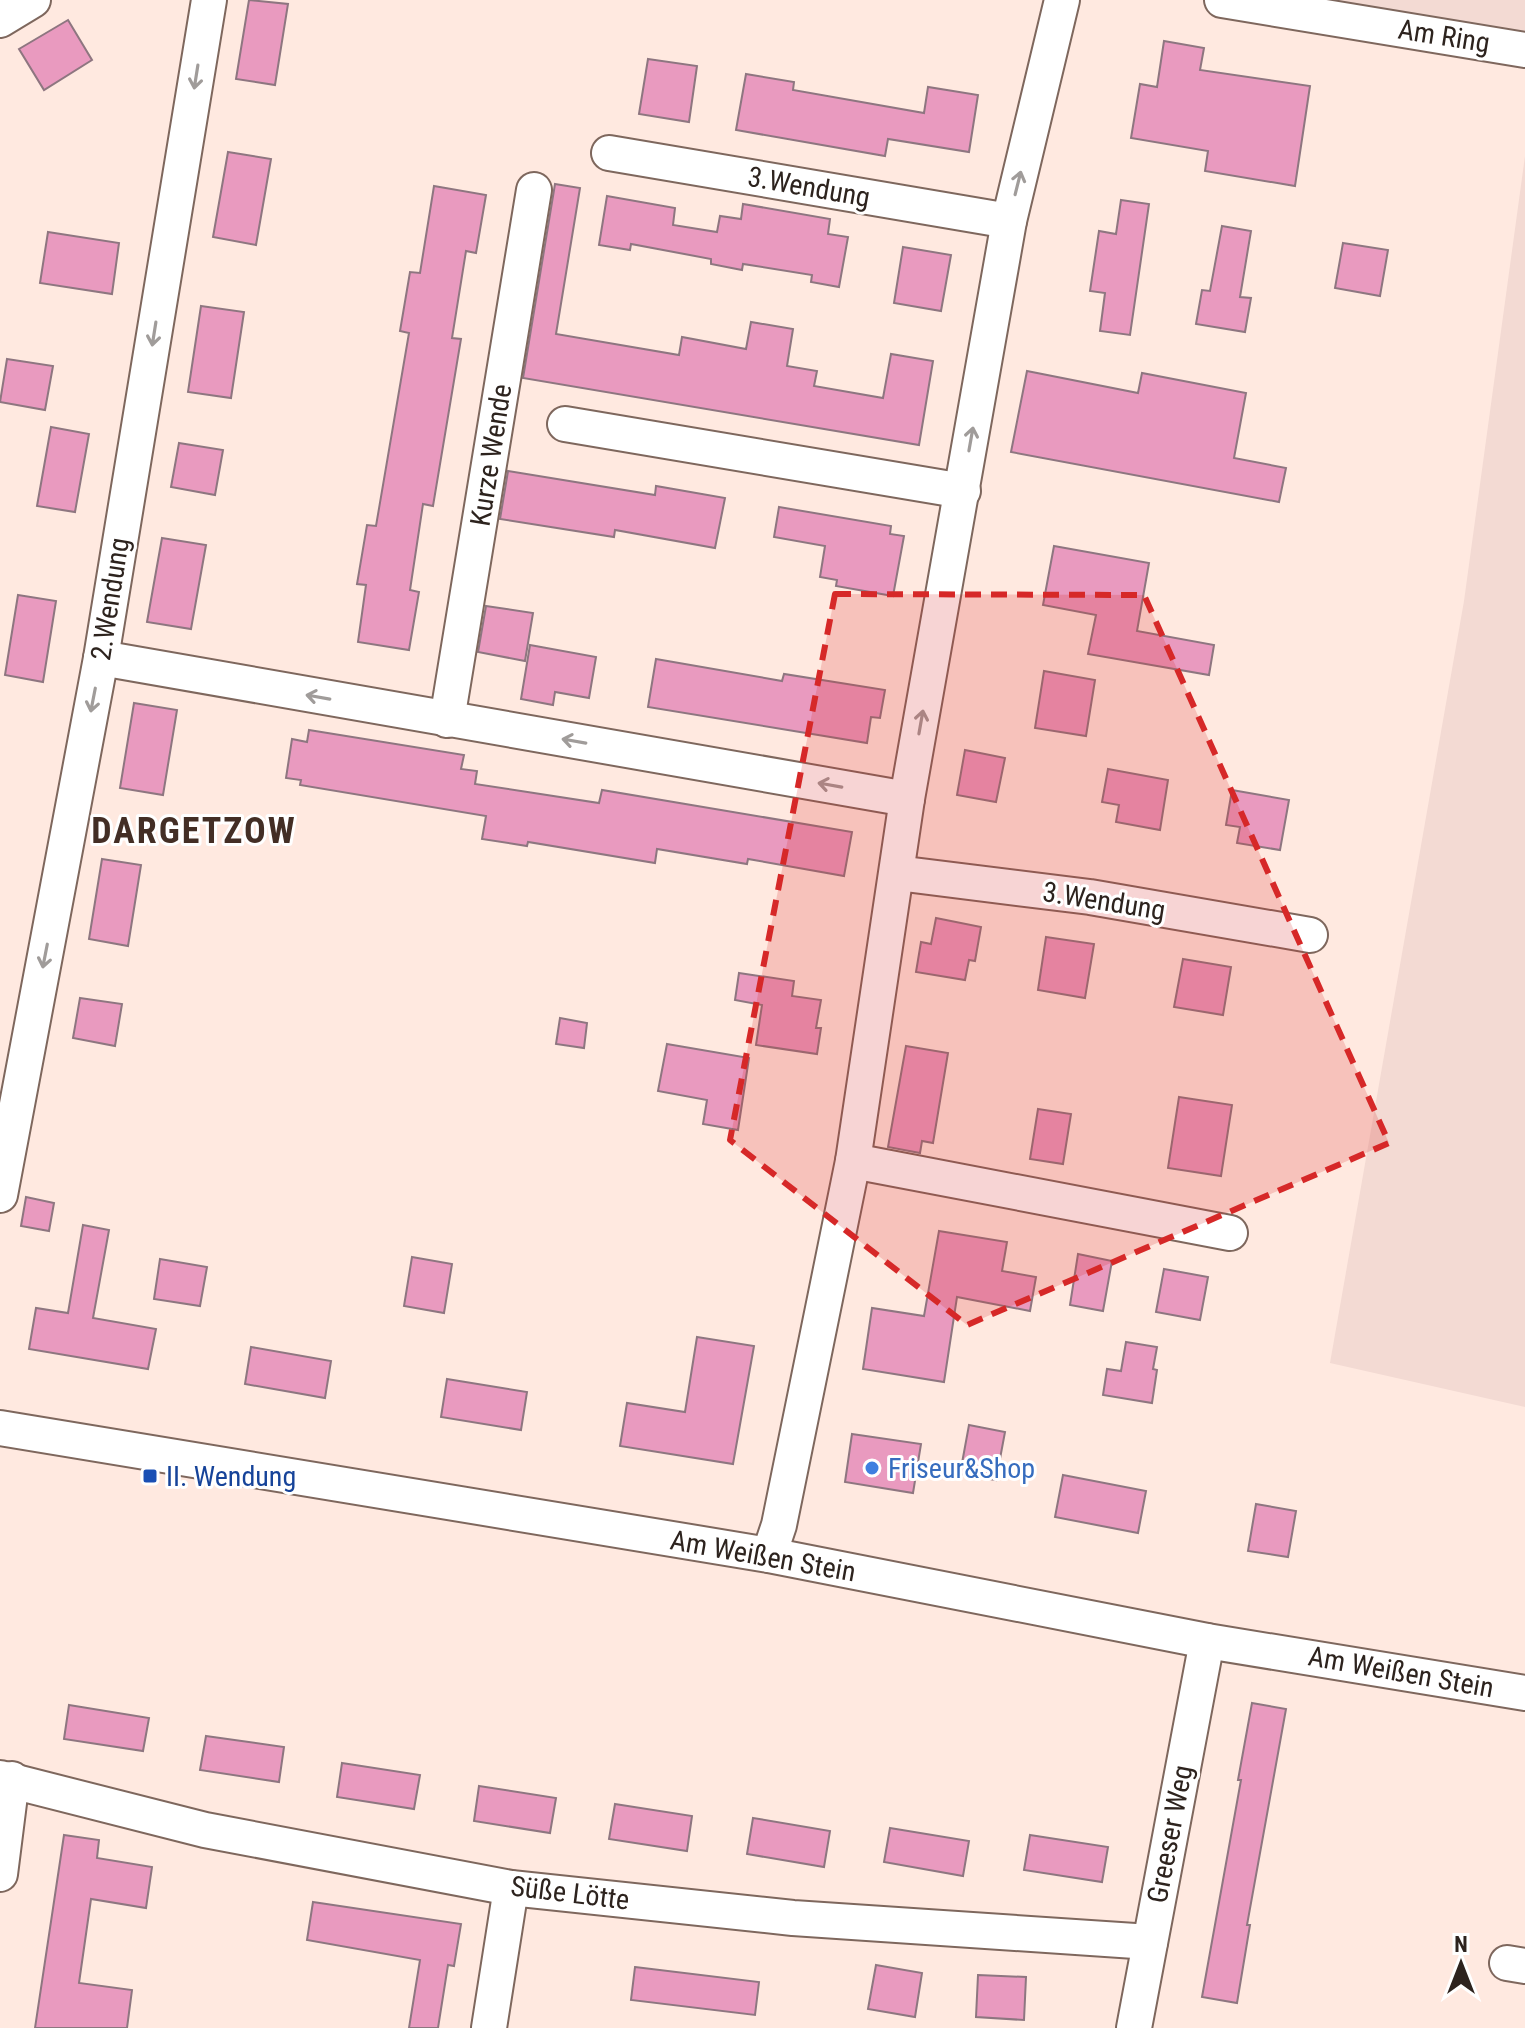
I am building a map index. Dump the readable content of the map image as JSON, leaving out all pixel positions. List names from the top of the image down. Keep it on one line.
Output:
{"streets":{"street":["Am Ring","3.Wendung","Kurze Wende","2.Wendung","Am Weißen Stein","Greeser Weg","Süße Lötte"]},"crossings":[["Am Weißen Stein","Greeser Weg"],["Greeser Weg","Süße Lötte"]],"one_way":["2.Wendung"],"districts":["DARGETZOW"],"places":{"other":["Friseur&Shop"],"transit":["II. Wendung"]},"north":"top"}
